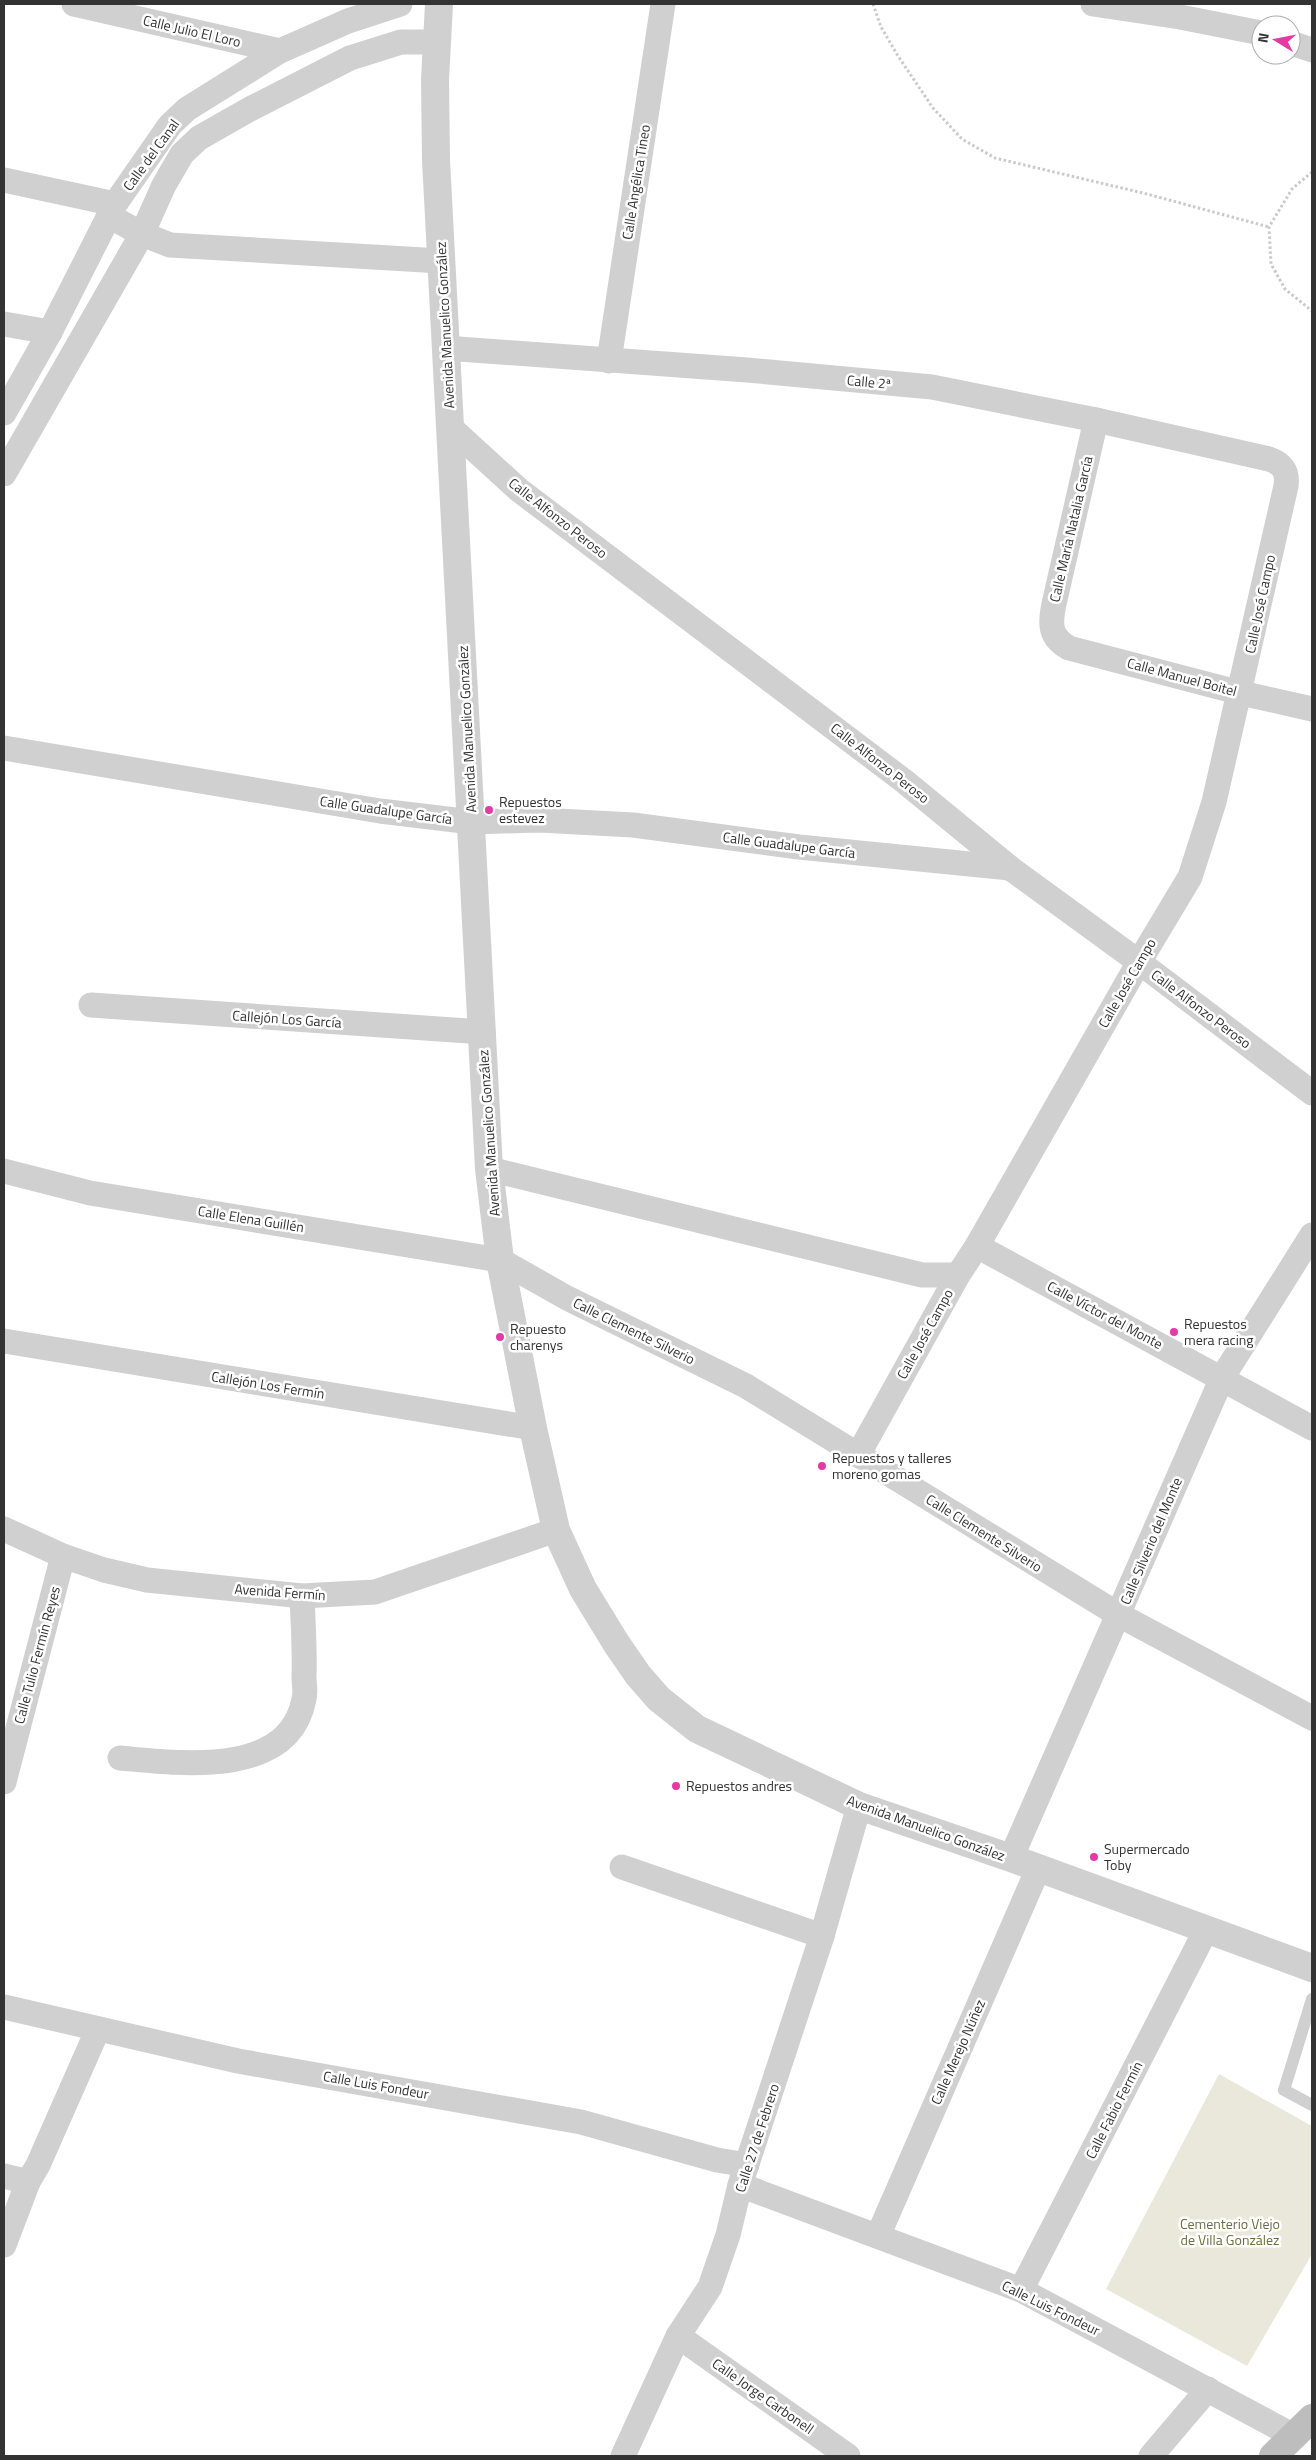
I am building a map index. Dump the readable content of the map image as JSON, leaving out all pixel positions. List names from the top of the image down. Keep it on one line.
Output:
{"streets":{"street":["Calle Julio El Loro","Calle del Canal","Calle Angélica Tineo","Avenida Manuelico González","Calle 2ª","Calle Alfonzo Peroso","Calle María Natalia García","Calle José Campo","Calle Manuel Boitel","Calle Guadalupe García","Callejón Los García","Calle Elena Guillén","Calle Víctor del Monte","Calle Clemente Silverio","Callejón Los Fermín","Calle Silverio del Monte","Avenida Fermín","Calle Tulio Fermín Reyes","Calle Merejo Núñez","Calle Luis Fondeur","Calle Fabio Fermín","Calle 27 de Febrero","Calle Jorge Carbonell"]},"crossings":[["Calle Julio El Loro","Calle del Canal"],["Calle Angélica Tineo","Calle 2ª"],["Avenida Manuelico González","Calle 2ª"],["Avenida Manuelico González","Calle Alfonzo Peroso"],["Avenida Manuelico González","Calle Guadalupe García"],["Avenida Manuelico González","Callejón Los García"],["Avenida Manuelico González","Calle Elena Guillén"],["Avenida Manuelico González","Calle Clemente Silverio"],["Avenida Manuelico González","Callejón Los Fermín"],["Avenida Manuelico González","Calle Silverio del Monte"],["Avenida Manuelico González","Avenida Fermín"],["Avenida Manuelico González","Calle Merejo Núñez"],["Avenida Manuelico González","Calle Fabio Fermín"],["Avenida Manuelico González","Calle 27 de Febrero"],["Calle 2ª","Calle María Natalia García"],["Calle 2ª","Calle José Campo"],["Calle Alfonzo Peroso","Calle José Campo"],["Calle Alfonzo Peroso","Calle Guadalupe García"],["Calle María Natalia García","Calle Manuel Boitel"],["Calle José Campo","Calle Manuel Boitel"],["Calle José Campo","Calle Víctor del Monte"],["Calle José Campo","Calle Clemente Silverio"],["Calle Elena Guillén","Calle Clemente Silverio"],["Calle Víctor del Monte","Calle Silverio del Monte"],["Calle Clemente Silverio","Calle Silverio del Monte"],["Avenida Fermín","Calle Tulio Fermín Reyes"],["Calle Merejo Núñez","Calle Luis Fondeur"],["Calle Luis Fondeur","Calle Fabio Fermín"],["Calle Luis Fondeur","Calle 27 de Febrero"],["Calle 27 de Febrero","Calle Jorge Carbonell"]],"parks":["Cementerio Viejo de Villa González"],"places":["Repuestos estevez","Repuestos mera racing","Repuesto charenys","Repuestos y talleres moreno gomas","Repuestos andres","Supermercado Toby"],"north":"left"}
